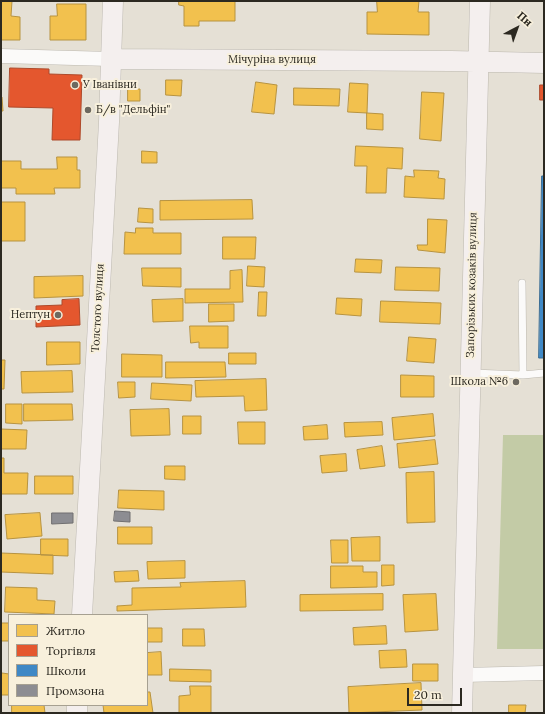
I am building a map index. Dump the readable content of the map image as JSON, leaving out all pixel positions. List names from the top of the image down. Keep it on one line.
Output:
{"streets":{"main road":["Мічуріна вулиця","Запорізьких козаків вулиця","Толстого вулиця"]},"crossings":[["Мічуріна вулиця","Запорізьких козаків вулиця"],["Мічуріна вулиця","Толстого вулиця"]],"places":["У Іванівни","Б/в \"Дельфін\"","Нептун","Школа №6"],"legend":["Житло","Торгівля","Школи","Промзона"],"scale_bar":"20 m","north":"top right"}
